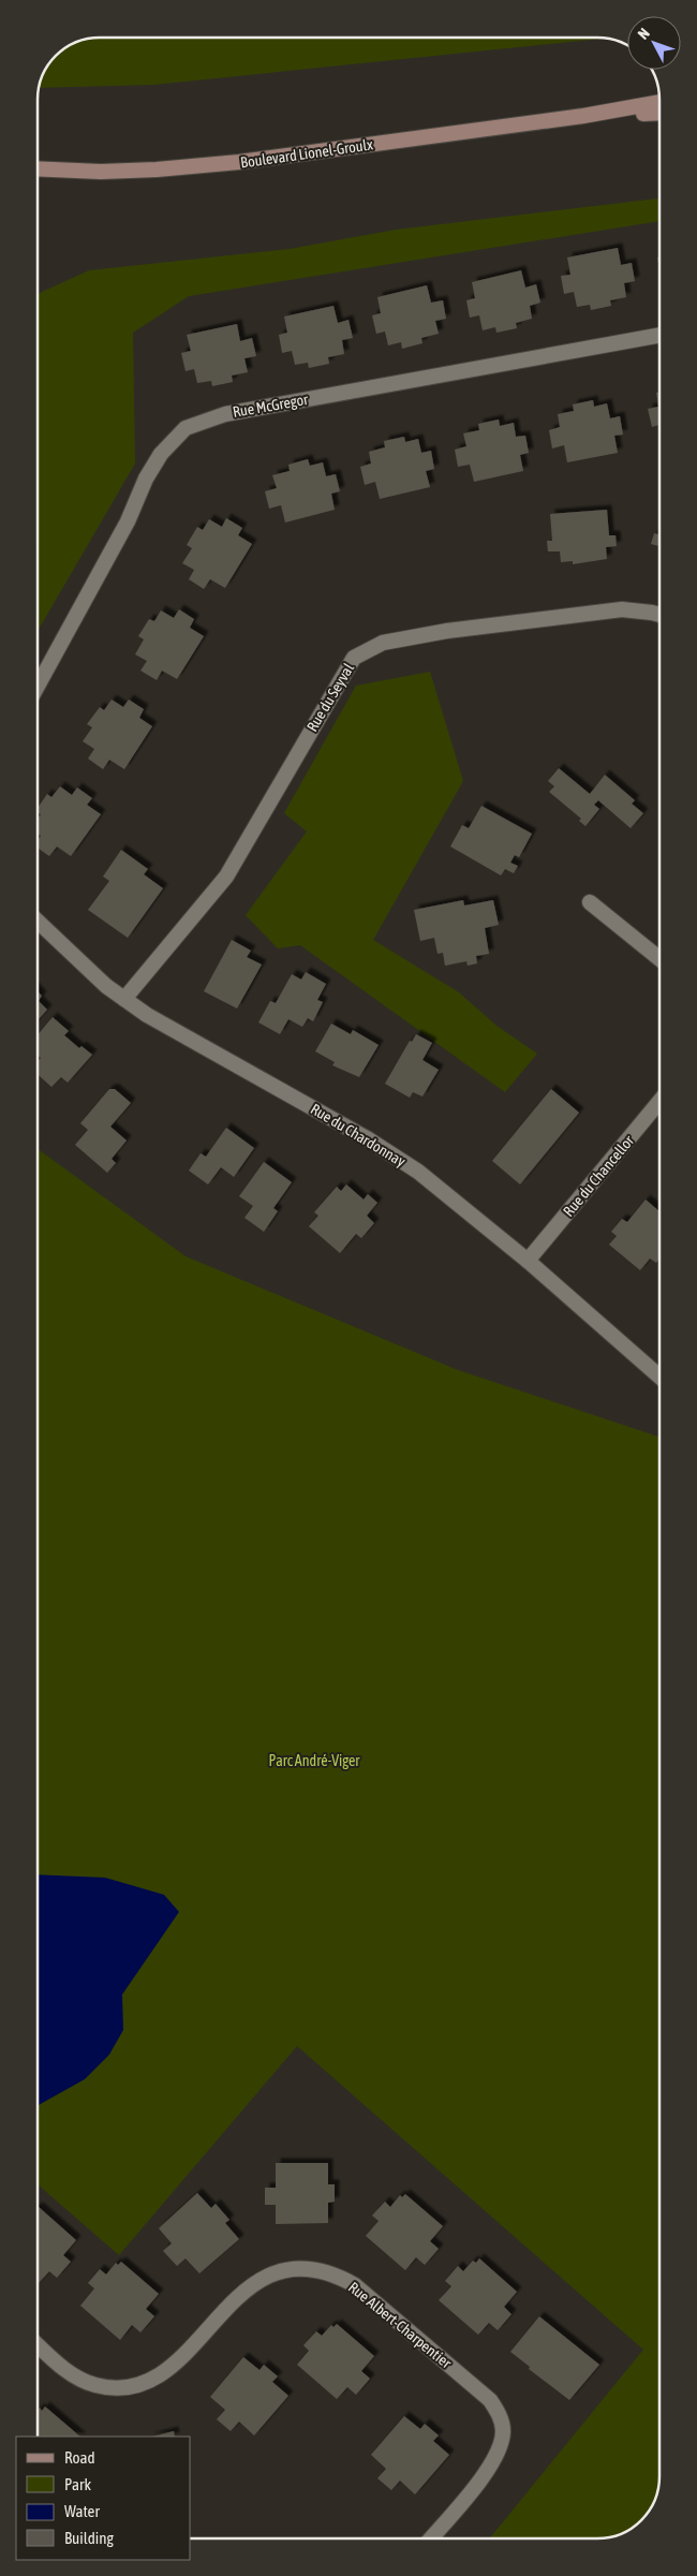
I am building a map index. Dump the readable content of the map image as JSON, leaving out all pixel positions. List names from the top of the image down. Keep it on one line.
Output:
{"streets":{"main road":["Boulevard Lionel-Groulx"],"street":["Rue McGregor","Rue du Seyval","Rue du Chardonnay","Rue du Chancellor","Rue Albert-Charpentier"]},"crossings":[["Rue du Seyval","Rue du Chardonnay"],["Rue du Chardonnay","Rue du Chancellor"]],"parks":["Parc André-Viger"],"legend":["Road","Park","Water","Building"],"north":"top left"}
